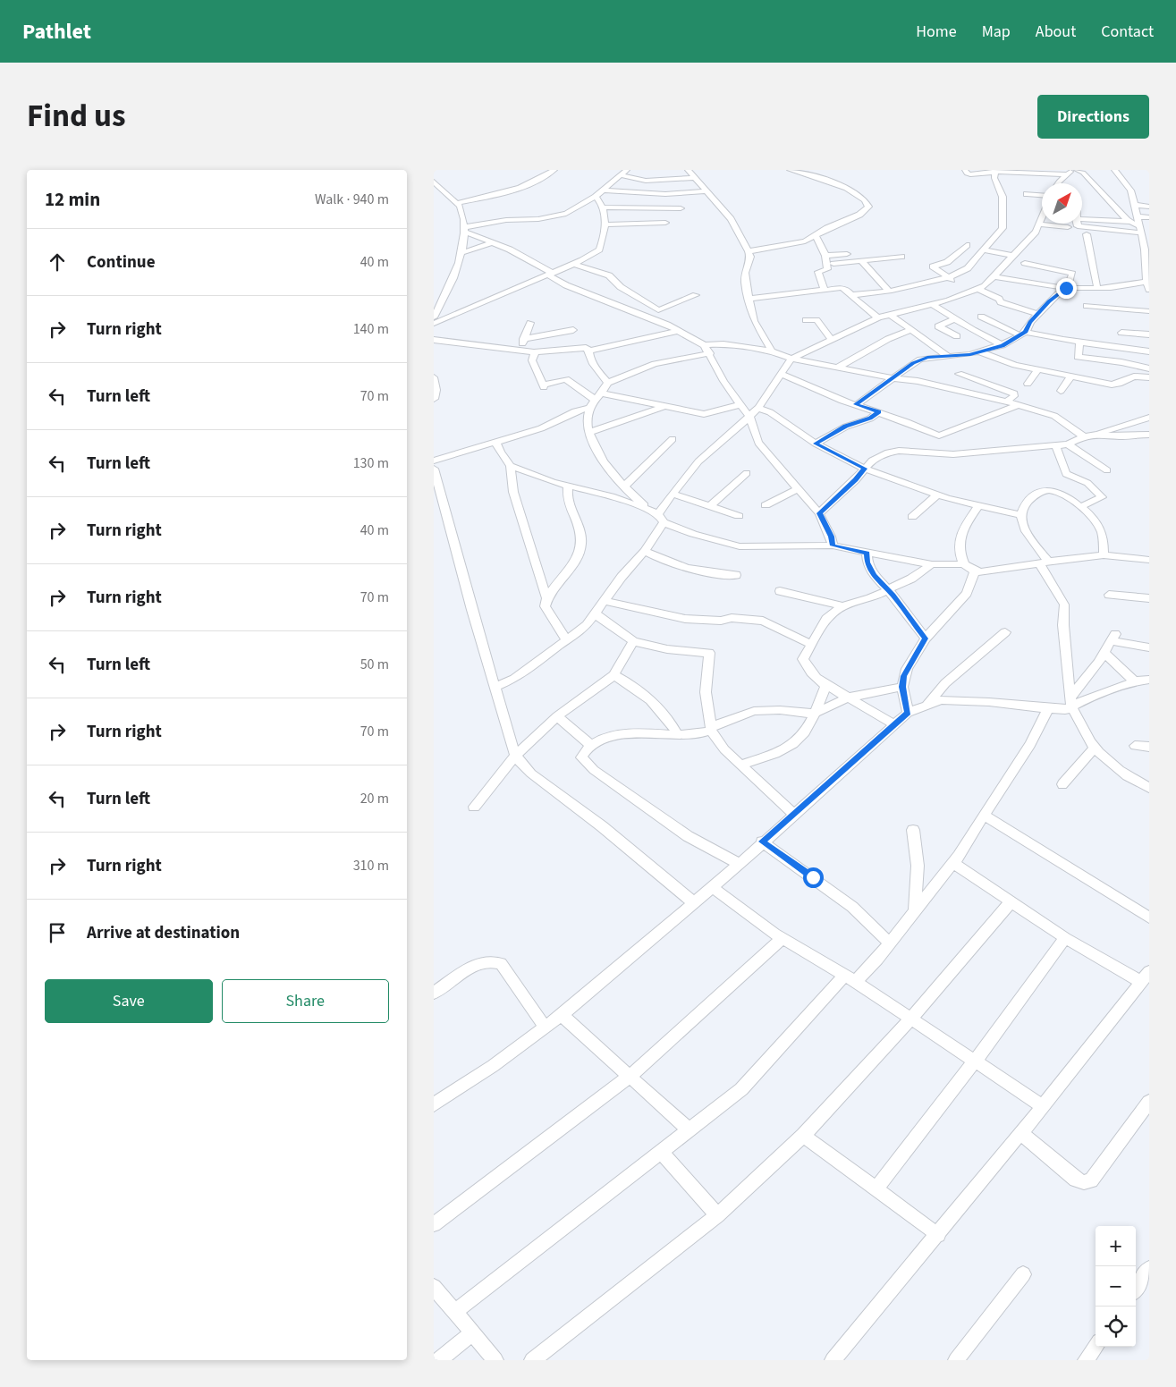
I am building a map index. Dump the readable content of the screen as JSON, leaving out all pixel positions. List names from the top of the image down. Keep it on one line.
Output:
{"north":"top right","page":{"header":"Pathlet","nav":["Home","Map","About","Contact"],"title":"Find us","buttons":["Directions",["Save","Share"]],"heading":["12 min","Walk · 940 m"],"list":[["Continue","40 m"],["Turn right","140 m"],["Turn left","70 m"],["Turn left","130 m"],["Turn right","40 m"],["Turn right","70 m"],["Turn left","50 m"],["Turn right","70 m"],["Turn left","20 m"],["Turn right","310 m"],"Arrive at destination"],"map_buttons":["+","−"]}}
